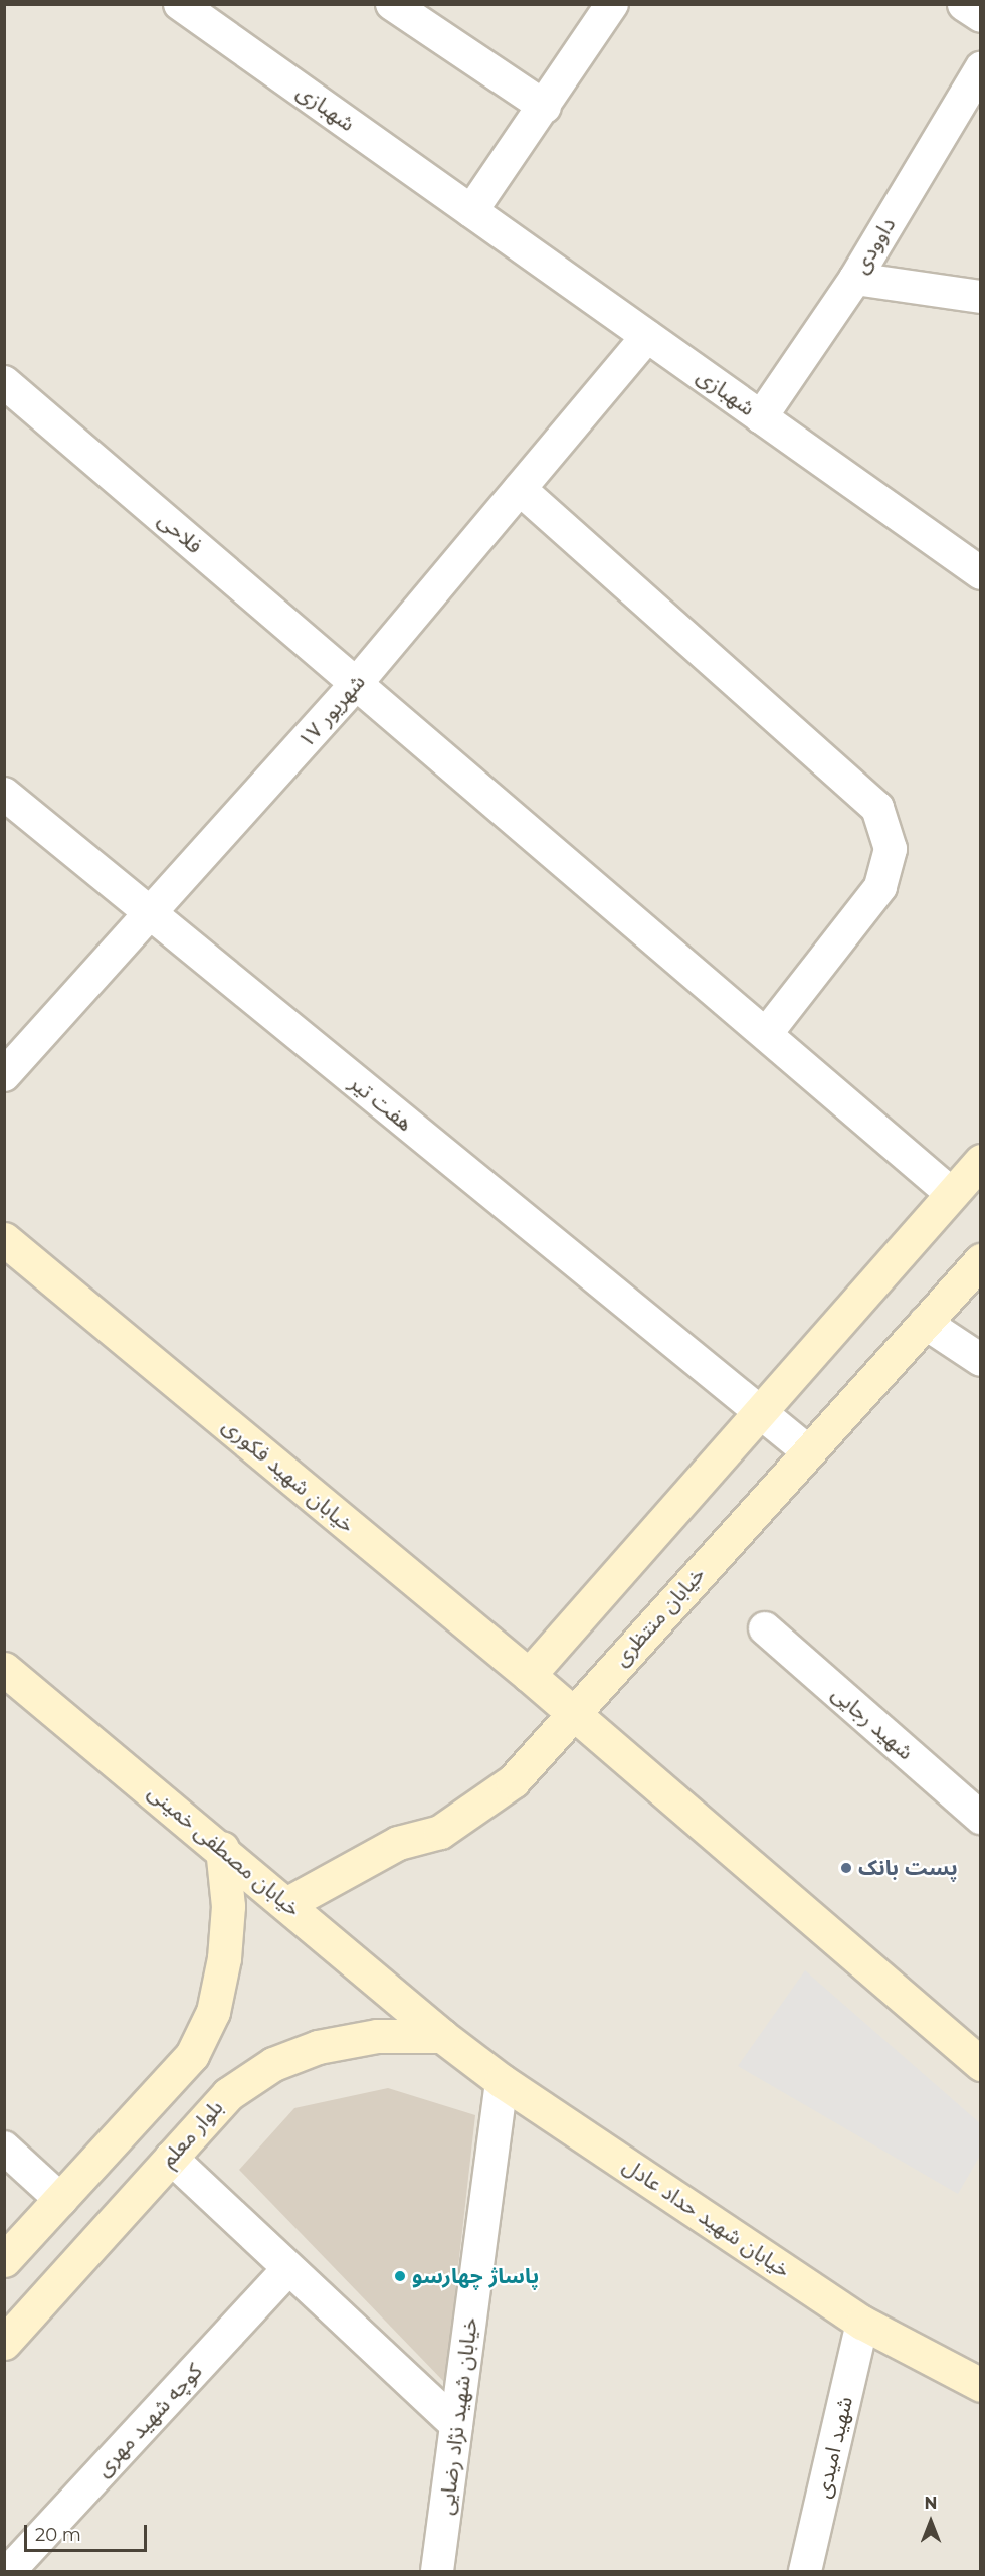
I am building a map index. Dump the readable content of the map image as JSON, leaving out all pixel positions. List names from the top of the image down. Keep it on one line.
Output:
{"streets":{"main road":["خیابان شهید فکوری","خیابان منتظری","خیابان مصطفی خمینی","بلوار معلم","خیابان شهید حداد عادل"],"street":["شهبازی","داوودی","فلاحی","۱۷ شهریور","هفت تیر","شهید رجایی","خیابان شهید نژاد رضایی","کوچه شهید مهری","شهید امیدی"]},"crossings":[["شهبازی","داوودی"],["شهبازی","۱۷ شهریور"],["فلاحی","۱۷ شهریور"],["۱۷ شهریور","هفت تیر"],["هفت تیر","خیابان منتظری"],["خیابان شهید فکوری","خیابان منتظری"],["خیابان منتظری","خیابان مصطفی خمینی"],["خیابان مصطفی خمینی","بلوار معلم"],["خیابان مصطفی خمینی","خیابان شهید حداد عادل"],["بلوار معلم","خیابان شهید حداد عادل"],["خیابان شهید حداد عادل","خیابان شهید نژاد رضایی"],["خیابان شهید حداد عادل","شهید امیدی"]],"places":["پست بانک","پاساژ چهارسو"],"scale_bar":"20 m","north":"top"}
